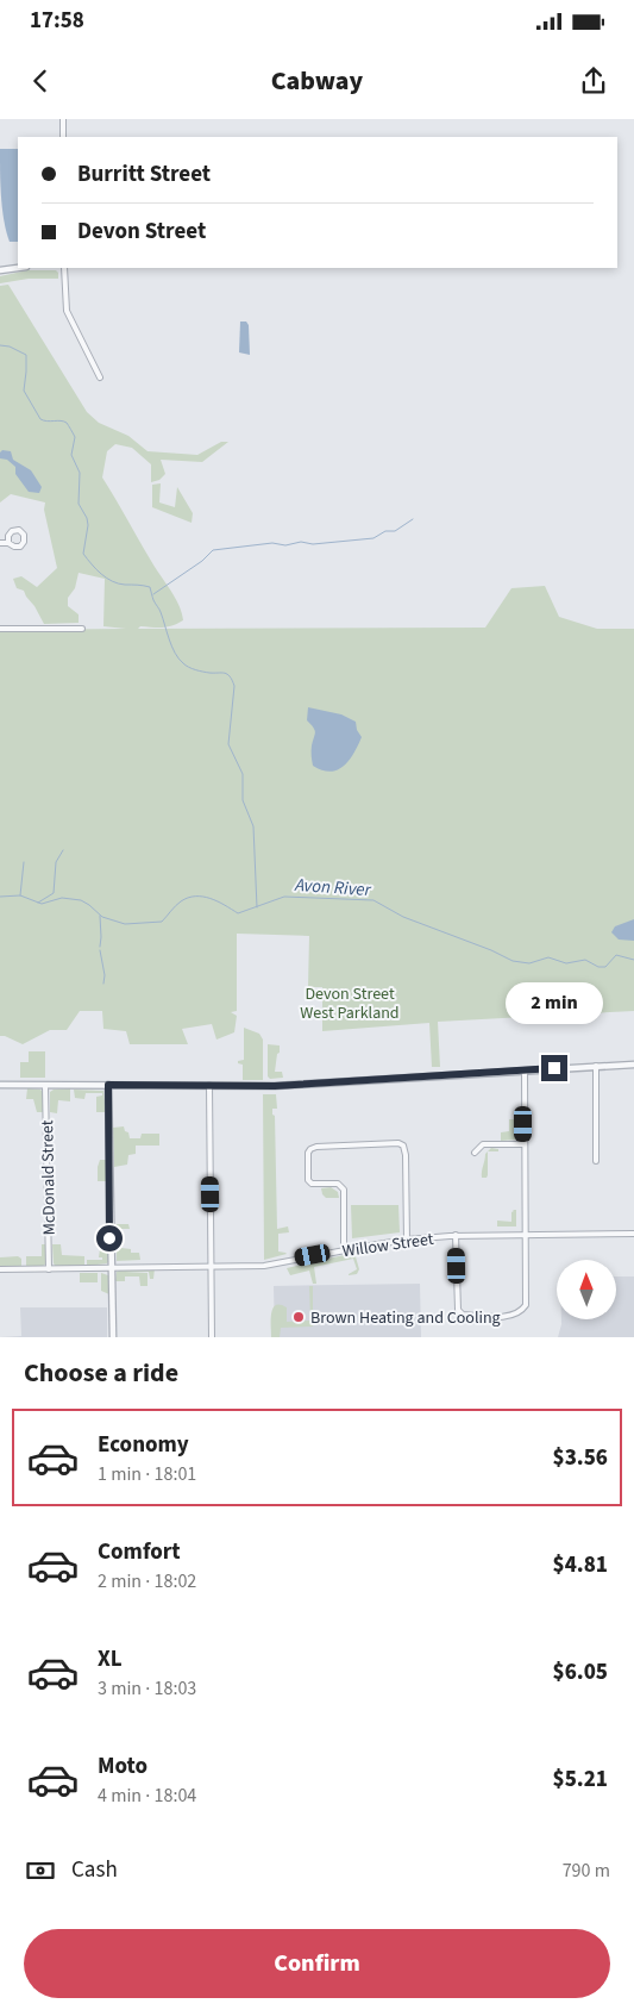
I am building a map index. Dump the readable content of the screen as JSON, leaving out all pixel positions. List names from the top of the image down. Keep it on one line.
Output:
{"streets":{"street":["McDonald Street","Willow Street"]},"crossings":[["McDonald Street","Willow Street"]],"water":["Avon River"],"parks":["Devon Street West Parkland"],"places":["Brown Heating and Cooling"],"north":"top","page":{"status":"17:58","header":"Cabway","banner":["Burritt Street","Devon Street"],"bubble":"2 min","heading":"Choose a ride","list":[{"name":"Economy","note":"1 min · 18:01","value":"$3.56"},{"name":"Comfort","note":"2 min · 18:02","value":"$4.81"},{"name":"XL","note":"3 min · 18:03","value":"$6.05"},{"name":"Moto","note":"4 min · 18:04","value":"$5.21"}],"pay":["Cash","790 m"],"buttons":"Confirm"}}
